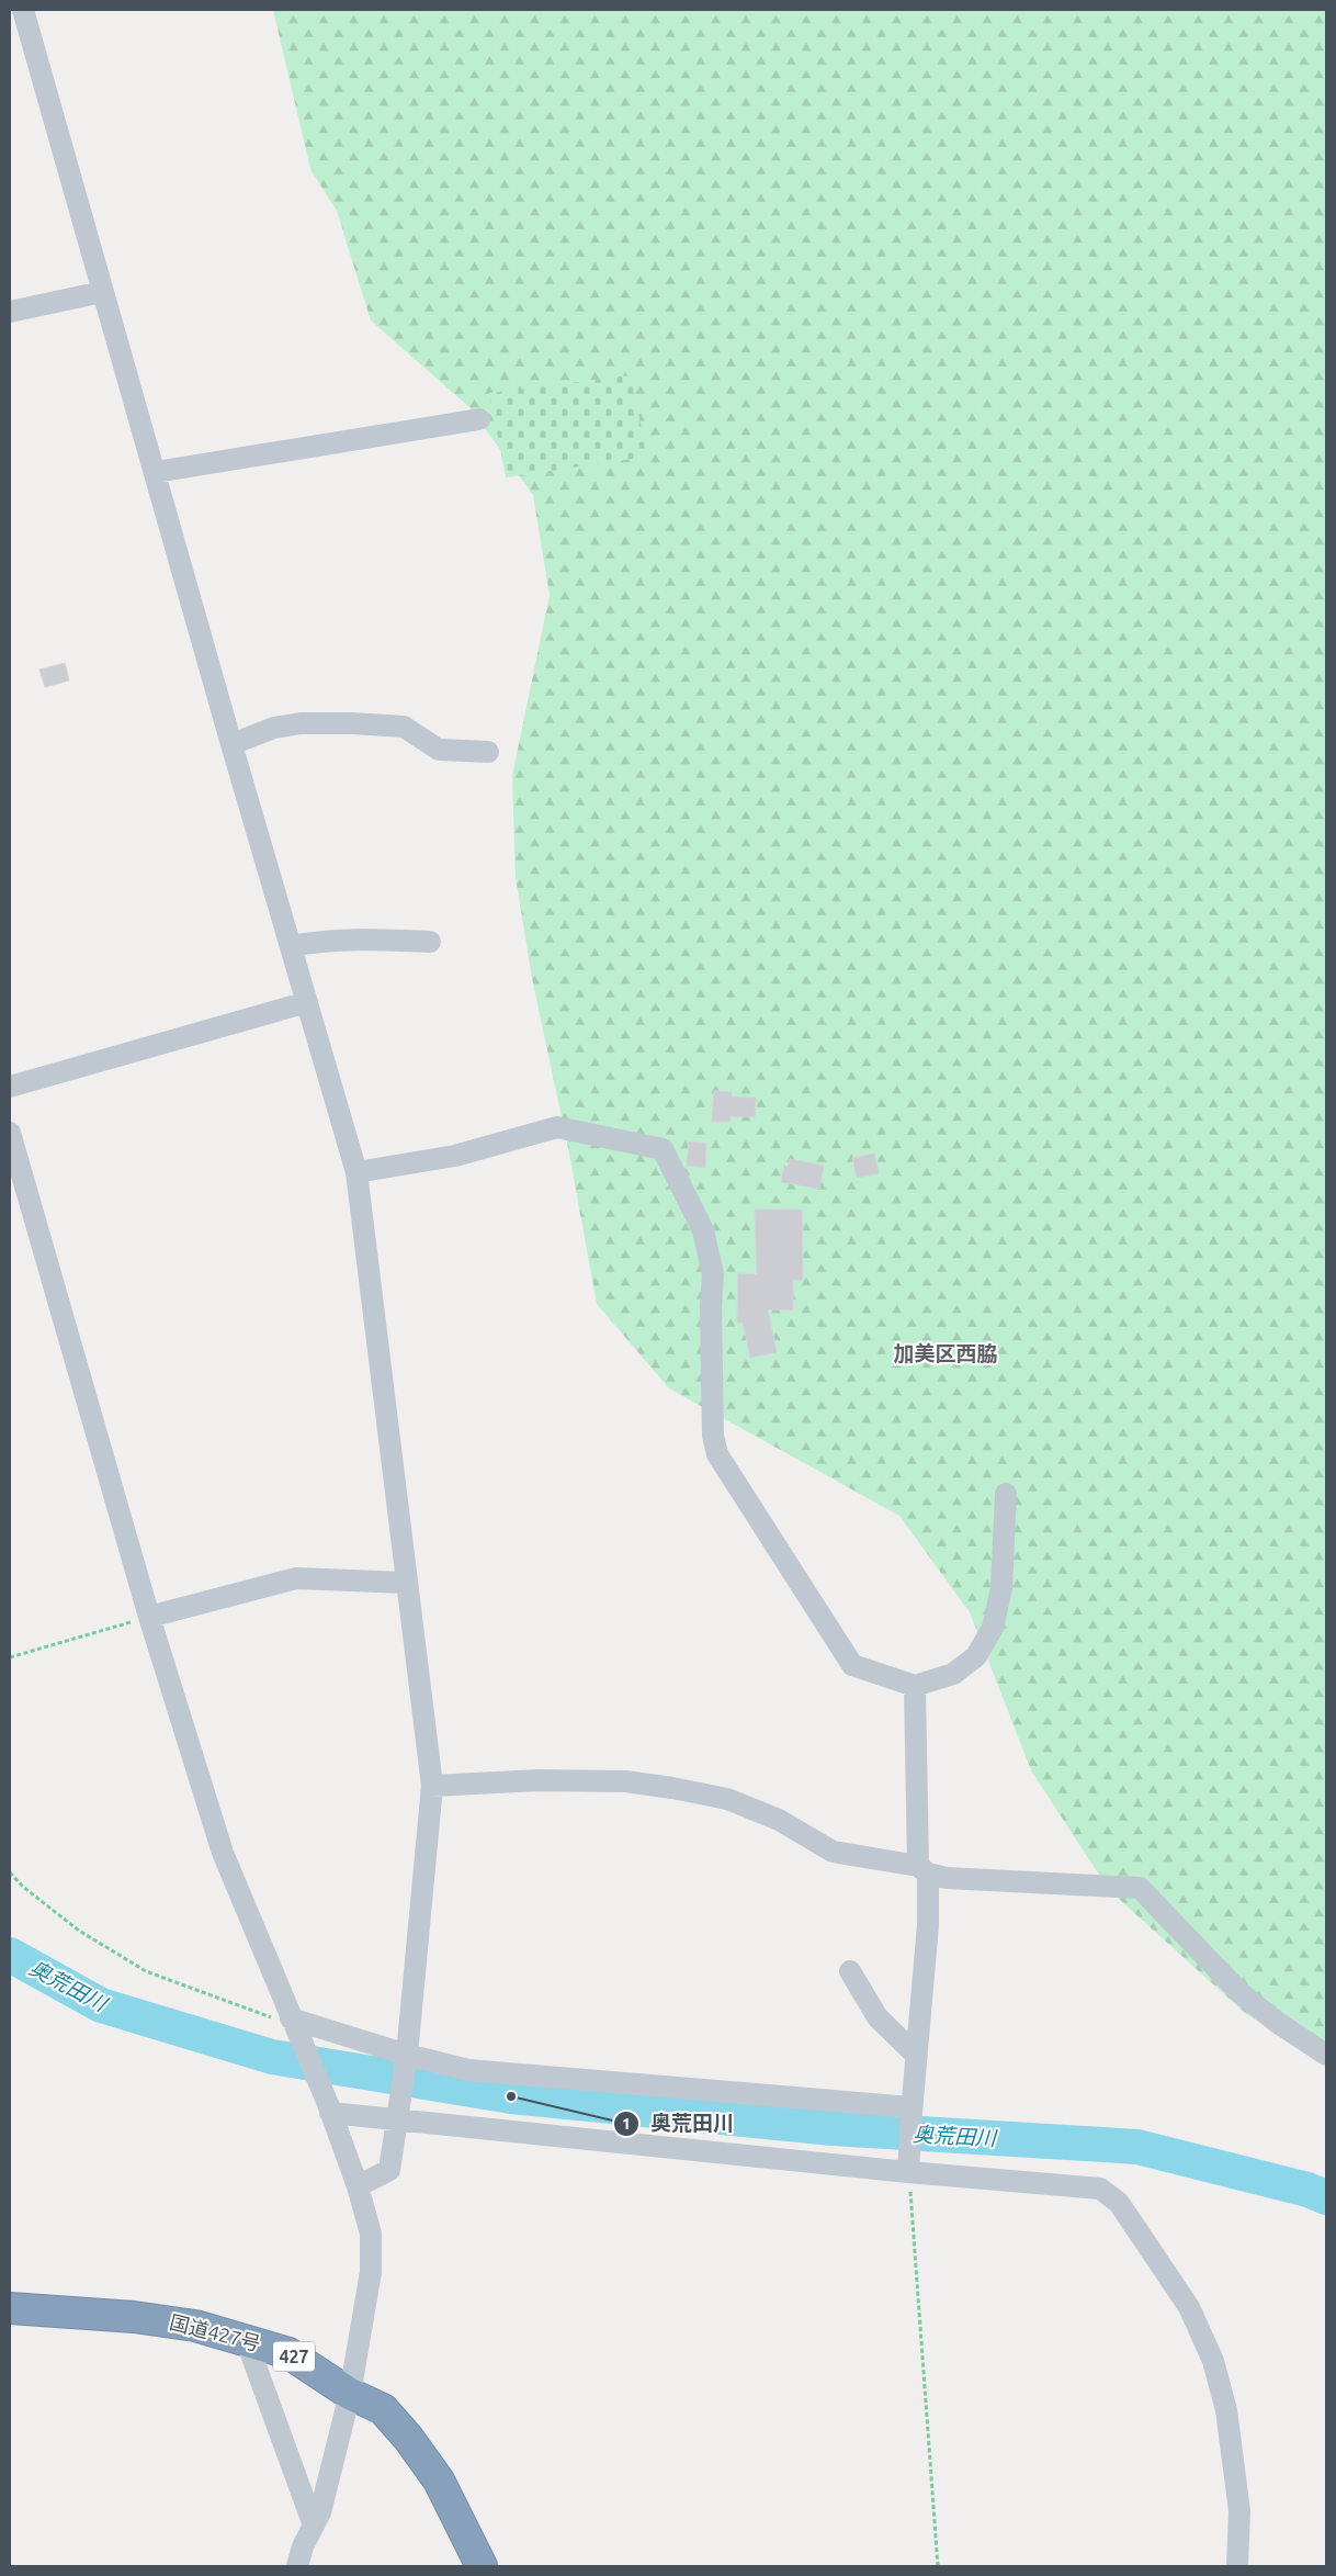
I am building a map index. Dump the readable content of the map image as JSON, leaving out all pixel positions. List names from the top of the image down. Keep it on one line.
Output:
{"streets":{"highway":["国道427号","427"]},"districts":["加美区西脇"],"water":["奥荒田川"],"places":["奥荒田川"]}
